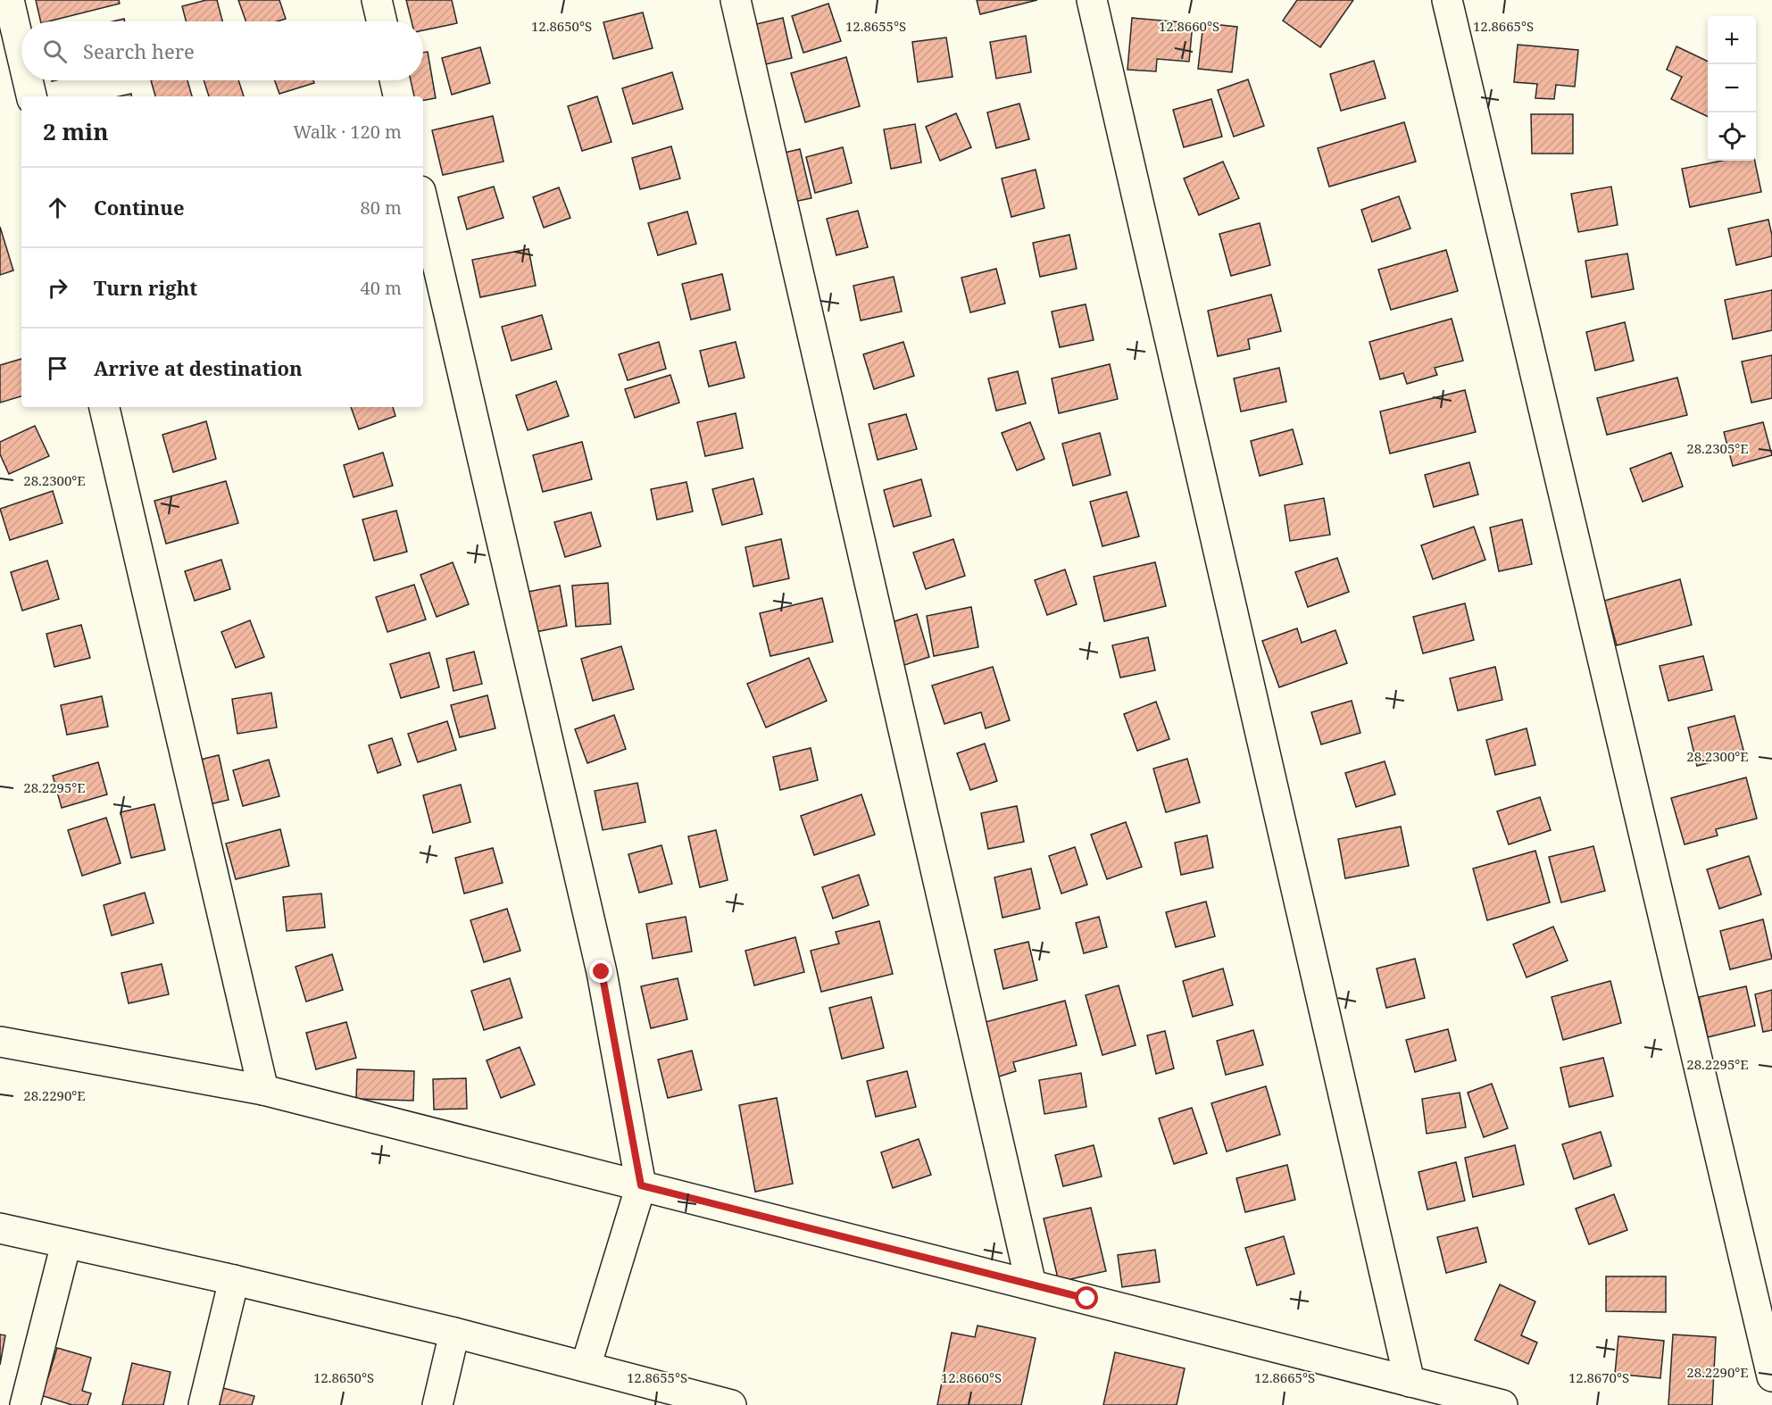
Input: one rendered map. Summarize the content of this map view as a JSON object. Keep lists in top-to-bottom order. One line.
{"page":{"map_buttons":["+","−"],"search":"Search here","heading":["2 min","Walk · 120 m"],"list":[["Continue","80 m"],["Turn right","40 m"],"Arrive at destination"]},"coordinates":["12.8650°S","12.8655°S","12.8660°S","12.8665°S","28.2305°E","28.2300°E","28.2295°E","28.2290°E","12.8670°S"]}
